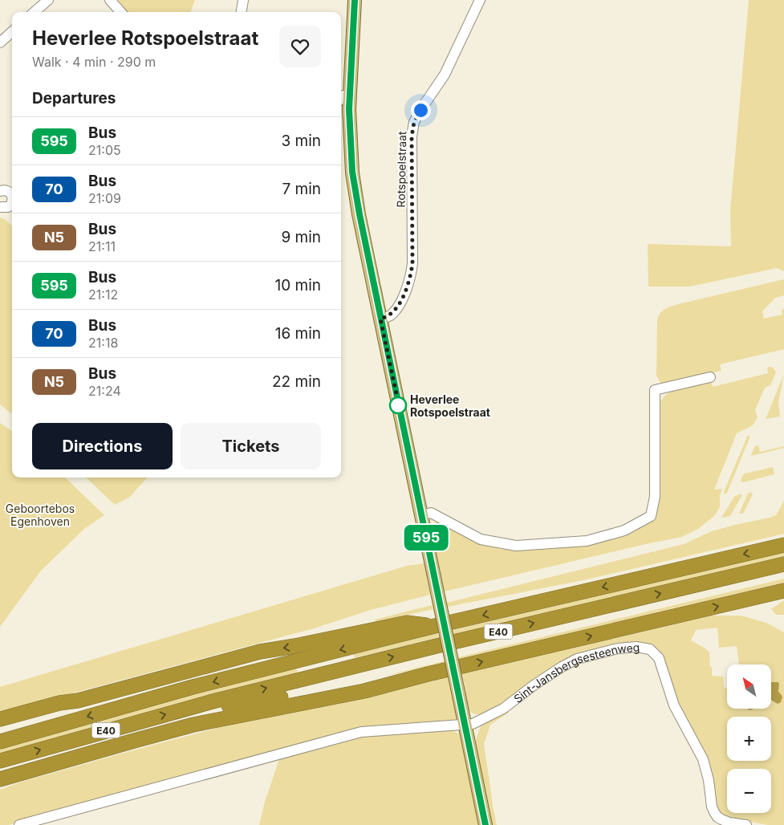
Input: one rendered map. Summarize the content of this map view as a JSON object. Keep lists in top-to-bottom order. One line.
{"streets":{"highway":["E40"],"street":["Rotspoelstraat","Sint-Jansbergsesteenweg"]},"parks":["Geboortebos Egenhoven"],"places":["Heverlee Rotspoelstraat"],"lines":["bus line 595"],"north":"top left","page":{"on_map":"595","heading":[["Heverlee Rotspoelstraat","Walk · 4 min · 290 m"],"Departures"],"list":[{"mark":"595","name":"Bus","note":"21:05","value":"3 min"},{"mark":"70","name":"Bus","note":"21:09","value":"7 min"},{"mark":"N5","name":"Bus","note":"21:11","value":"9 min"},{"mark":"595","name":"Bus","note":"21:12","value":"10 min"},{"mark":"70","name":"Bus","note":"21:18","value":"16 min"},{"mark":"N5","name":"Bus","note":"21:24","value":"22 min"}],"buttons":["Directions","Tickets"],"map_buttons":["+","−"]}}
